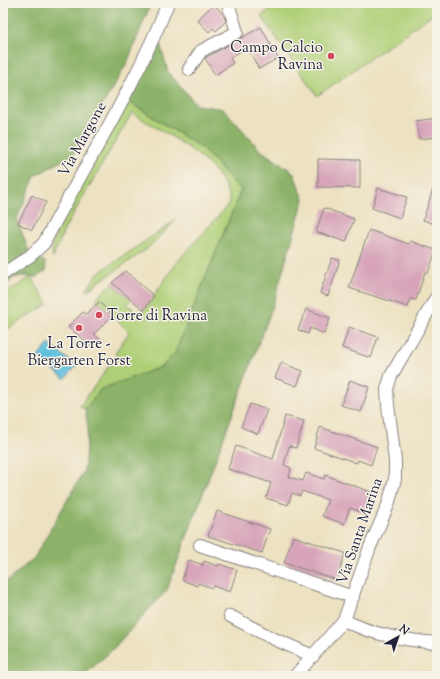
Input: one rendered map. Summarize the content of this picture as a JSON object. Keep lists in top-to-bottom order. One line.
{"streets":{"street":["Via Margone","Via Santa Marina"]},"places":["Campo Calcio Ravina","Torre di Ravina","La Torre - Biergarten Forst"],"north":"top right"}
